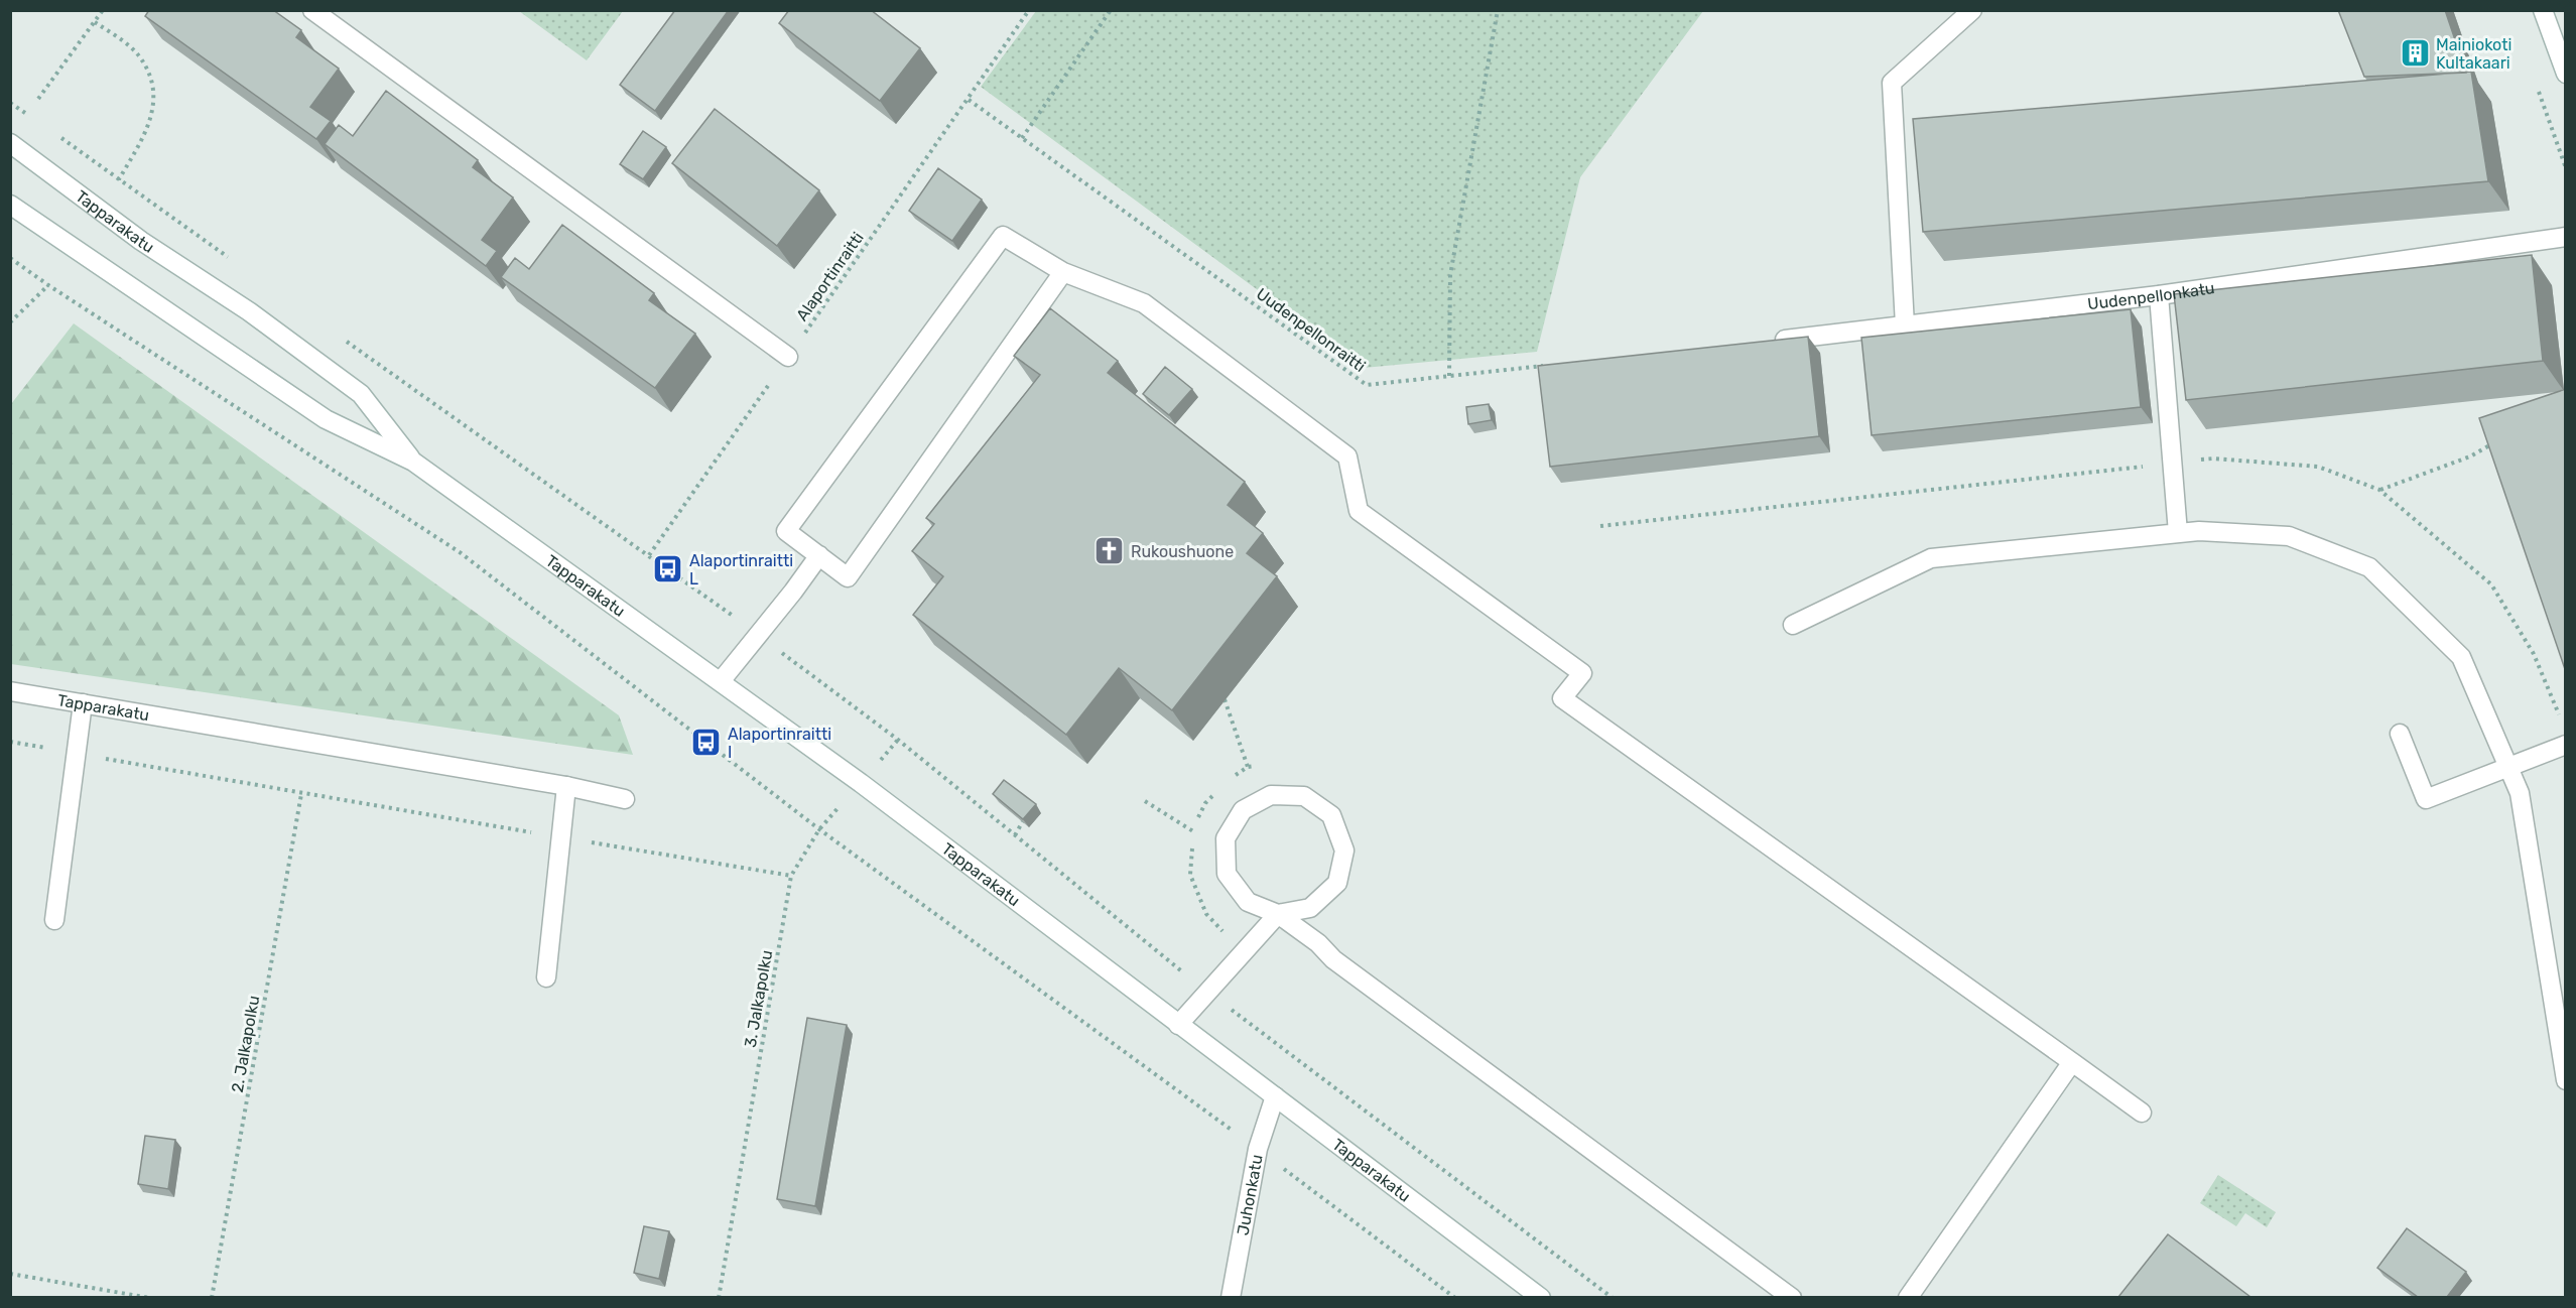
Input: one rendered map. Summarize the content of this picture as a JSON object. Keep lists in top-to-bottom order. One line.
{"streets":{"main road":["Tapparakatu","Uudenpellonkatu","Juhonkatu"],"path":["Alaportinraitti","Uudenpellonraitti","3. Jalkapolku","2. Jalkapolku"]},"crossings":[["Tapparakatu","3. Jalkapolku"],["Tapparakatu","Juhonkatu"],["Alaportinraitti","Uudenpellonraitti"]],"places":{"building":["Mainiokoti Kultakaari"],"church":["Rukoushuone"],"bus stop":["Alaportinraitti L","Alaportinraitti I"]}}
